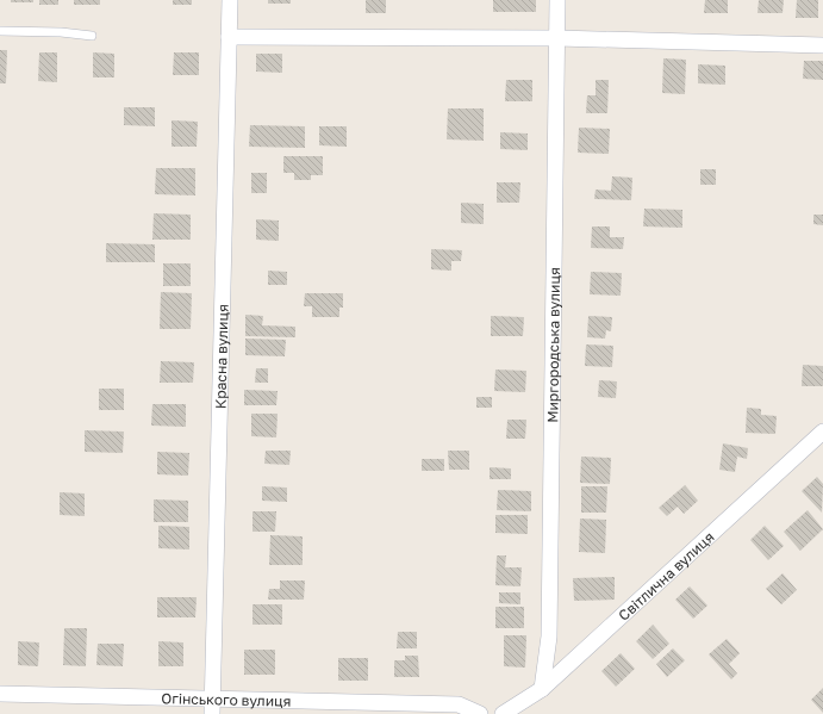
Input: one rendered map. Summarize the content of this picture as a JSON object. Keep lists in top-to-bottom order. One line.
{"streets":{"street":["Миргородська вулиця","Красна вулиця","Світлична вулиця","Огінського вулиця"]},"crossings":[["Миргородська вулиця","Світлична вулиця"],["Красна вулиця","Огінського вулиця"]]}
